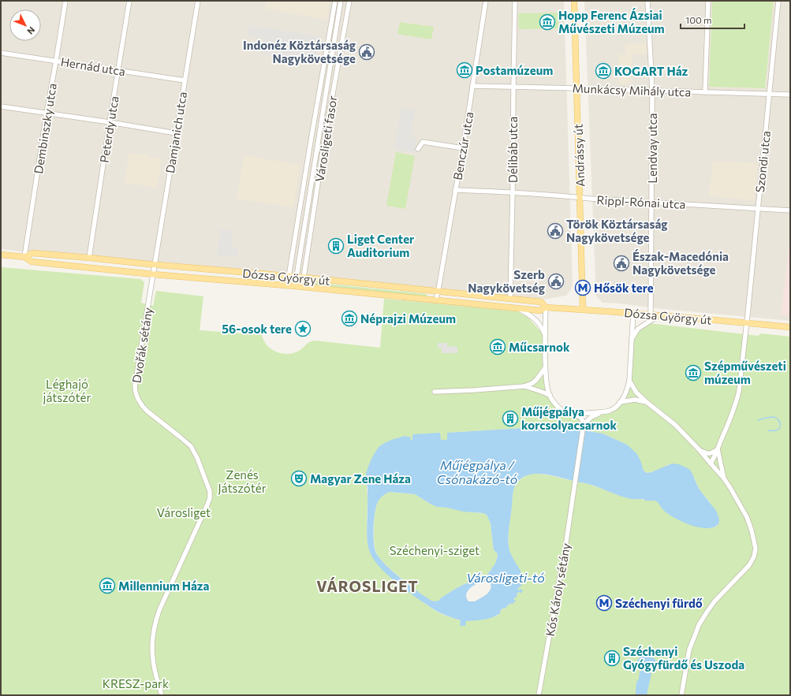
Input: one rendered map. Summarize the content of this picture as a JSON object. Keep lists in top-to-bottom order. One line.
{"streets":{"main road":["Andrássy út","Dózsa György út"],"street":["Hernád utca","Munkácsy Mihály utca","Dembinszky utca","Peterdy utca","Damjanich utca","Városligeti fasor","Benczúr utca","Lendvay utca","Délibáb utca","Szondi utca","Rippl-Rónai utca","Dvořák sétány","Kós Károly sétány"]},"crossings":[["Hernád utca","Dembinszky utca"],["Hernád utca","Peterdy utca"],["Hernád utca","Damjanich utca"],["Munkácsy Mihály utca","Benczúr utca"],["Munkácsy Mihály utca","Lendvay utca"],["Munkácsy Mihály utca","Délibáb utca"],["Munkácsy Mihály utca","Andrássy út"],["Munkácsy Mihály utca","Szondi utca"],["Dembinszky utca","Dózsa György út"],["Peterdy utca","Dózsa György út"],["Damjanich utca","Dózsa György út"],["Damjanich utca","Dvořák sétány"],["Városligeti fasor","Dózsa György út"],["Benczúr utca","Rippl-Rónai utca"],["Benczúr utca","Dózsa György út"],["Lendvay utca","Rippl-Rónai utca"],["Lendvay utca","Dózsa György út"],["Délibáb utca","Rippl-Rónai utca"],["Délibáb utca","Dózsa György út"],["Andrássy út","Rippl-Rónai utca"],["Andrássy út","Dózsa György út"],["Szondi utca","Rippl-Rónai utca"],["Szondi utca","Dózsa György út"],["Dózsa György út","Dvořák sétány"]],"districts":["VÁROSLIGET"],"water":["Műjégpálya / Csónakázó-tó","Városligeti-tó"],"parks":["Léghajó játszótér","Zenés Játszótér","Városliget","Széchenyi-sziget","KRESZ-park"],"places":{"museum":["Hopp Ferenc Ázsiai Művészeti Múzeum","Postamúzeum","KOGART Ház","Néprajzi Múzeum","Műcsarnok","Szépművészeti múzeum","Millennium Háza"],"public building":["Indonéz Köztársaság Nagykövetsége","Török Köztársaság Nagykövetsége","Észak-Macedónia Nagykövetsége","Szerb Nagykövetség"],"building":["Liget Center Auditorium","Műjégpálya korcsolyacsarnok","Széchenyi Gyógyfürdő és Uszoda"],"metro station":["Hősök tere","Széchenyi fürdő"],"place":["56-osok tere"],"theatre":["Magyar Zene Háza"]},"scale_bar":"100 m","north":"bottom right"}
